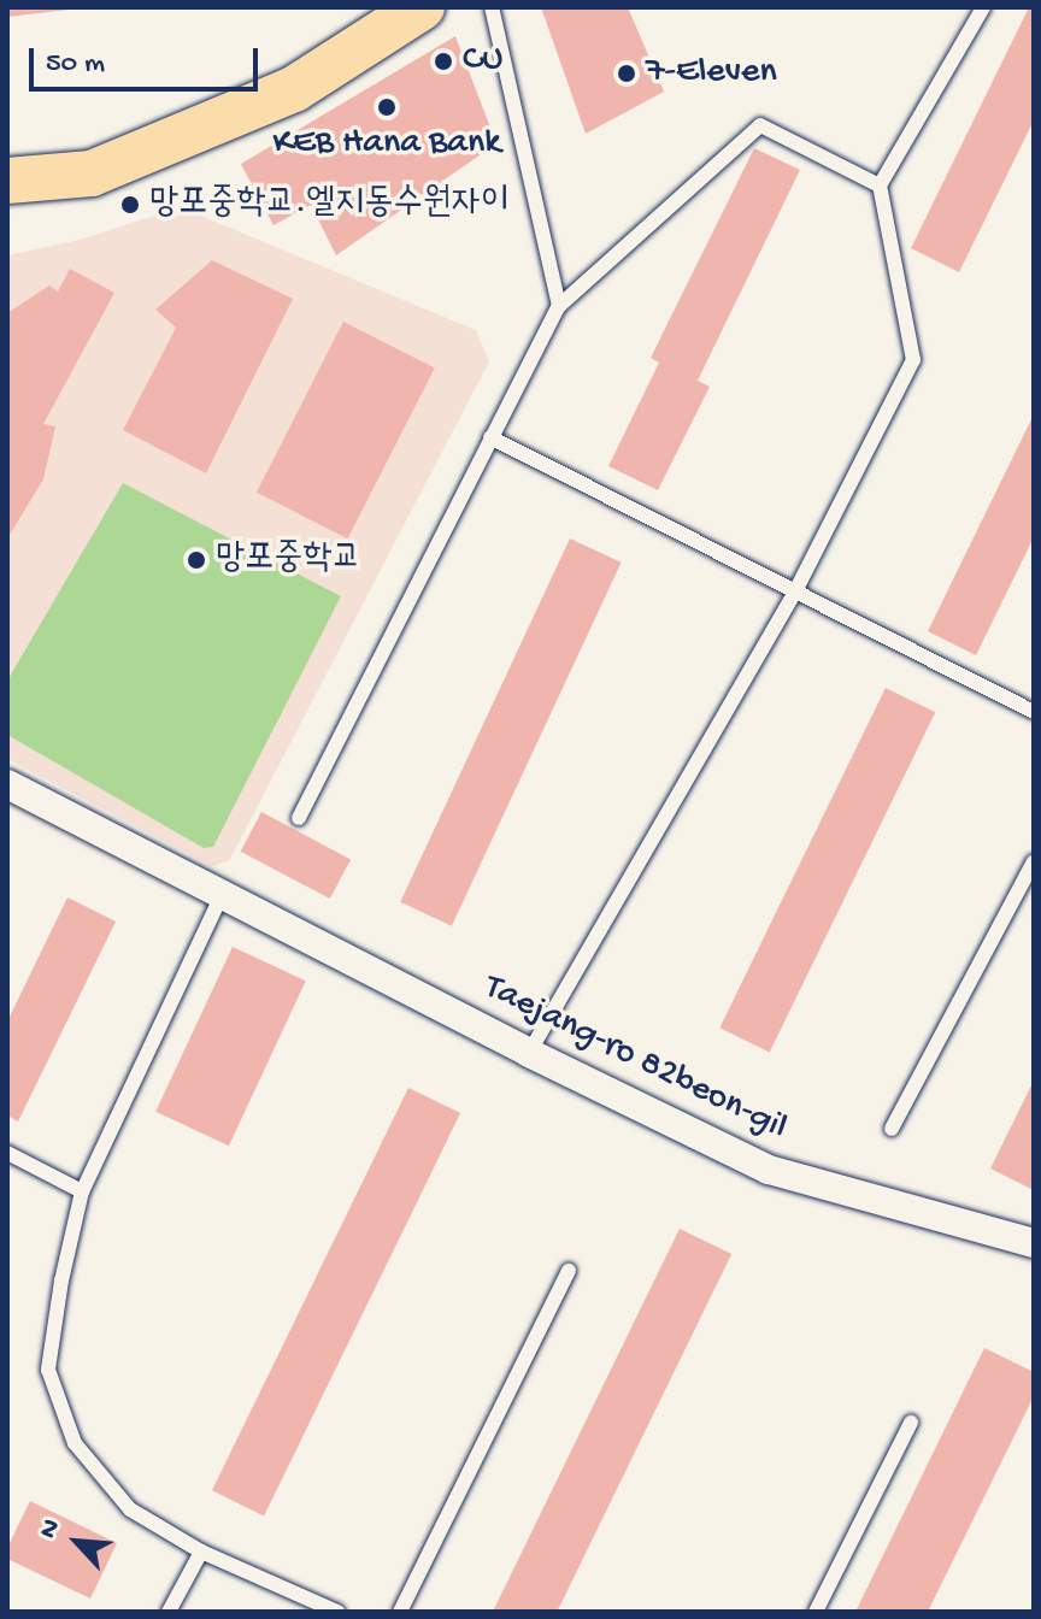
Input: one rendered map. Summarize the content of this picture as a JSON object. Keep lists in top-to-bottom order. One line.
{"streets":{"street":["Taejang-ro 82beon-gil"]},"places":["CU","7-Eleven","KEB Hana Bank","망포중학교.엘지동수원자이","망포중학교"],"scale_bar":"50 m","north":"top left"}
